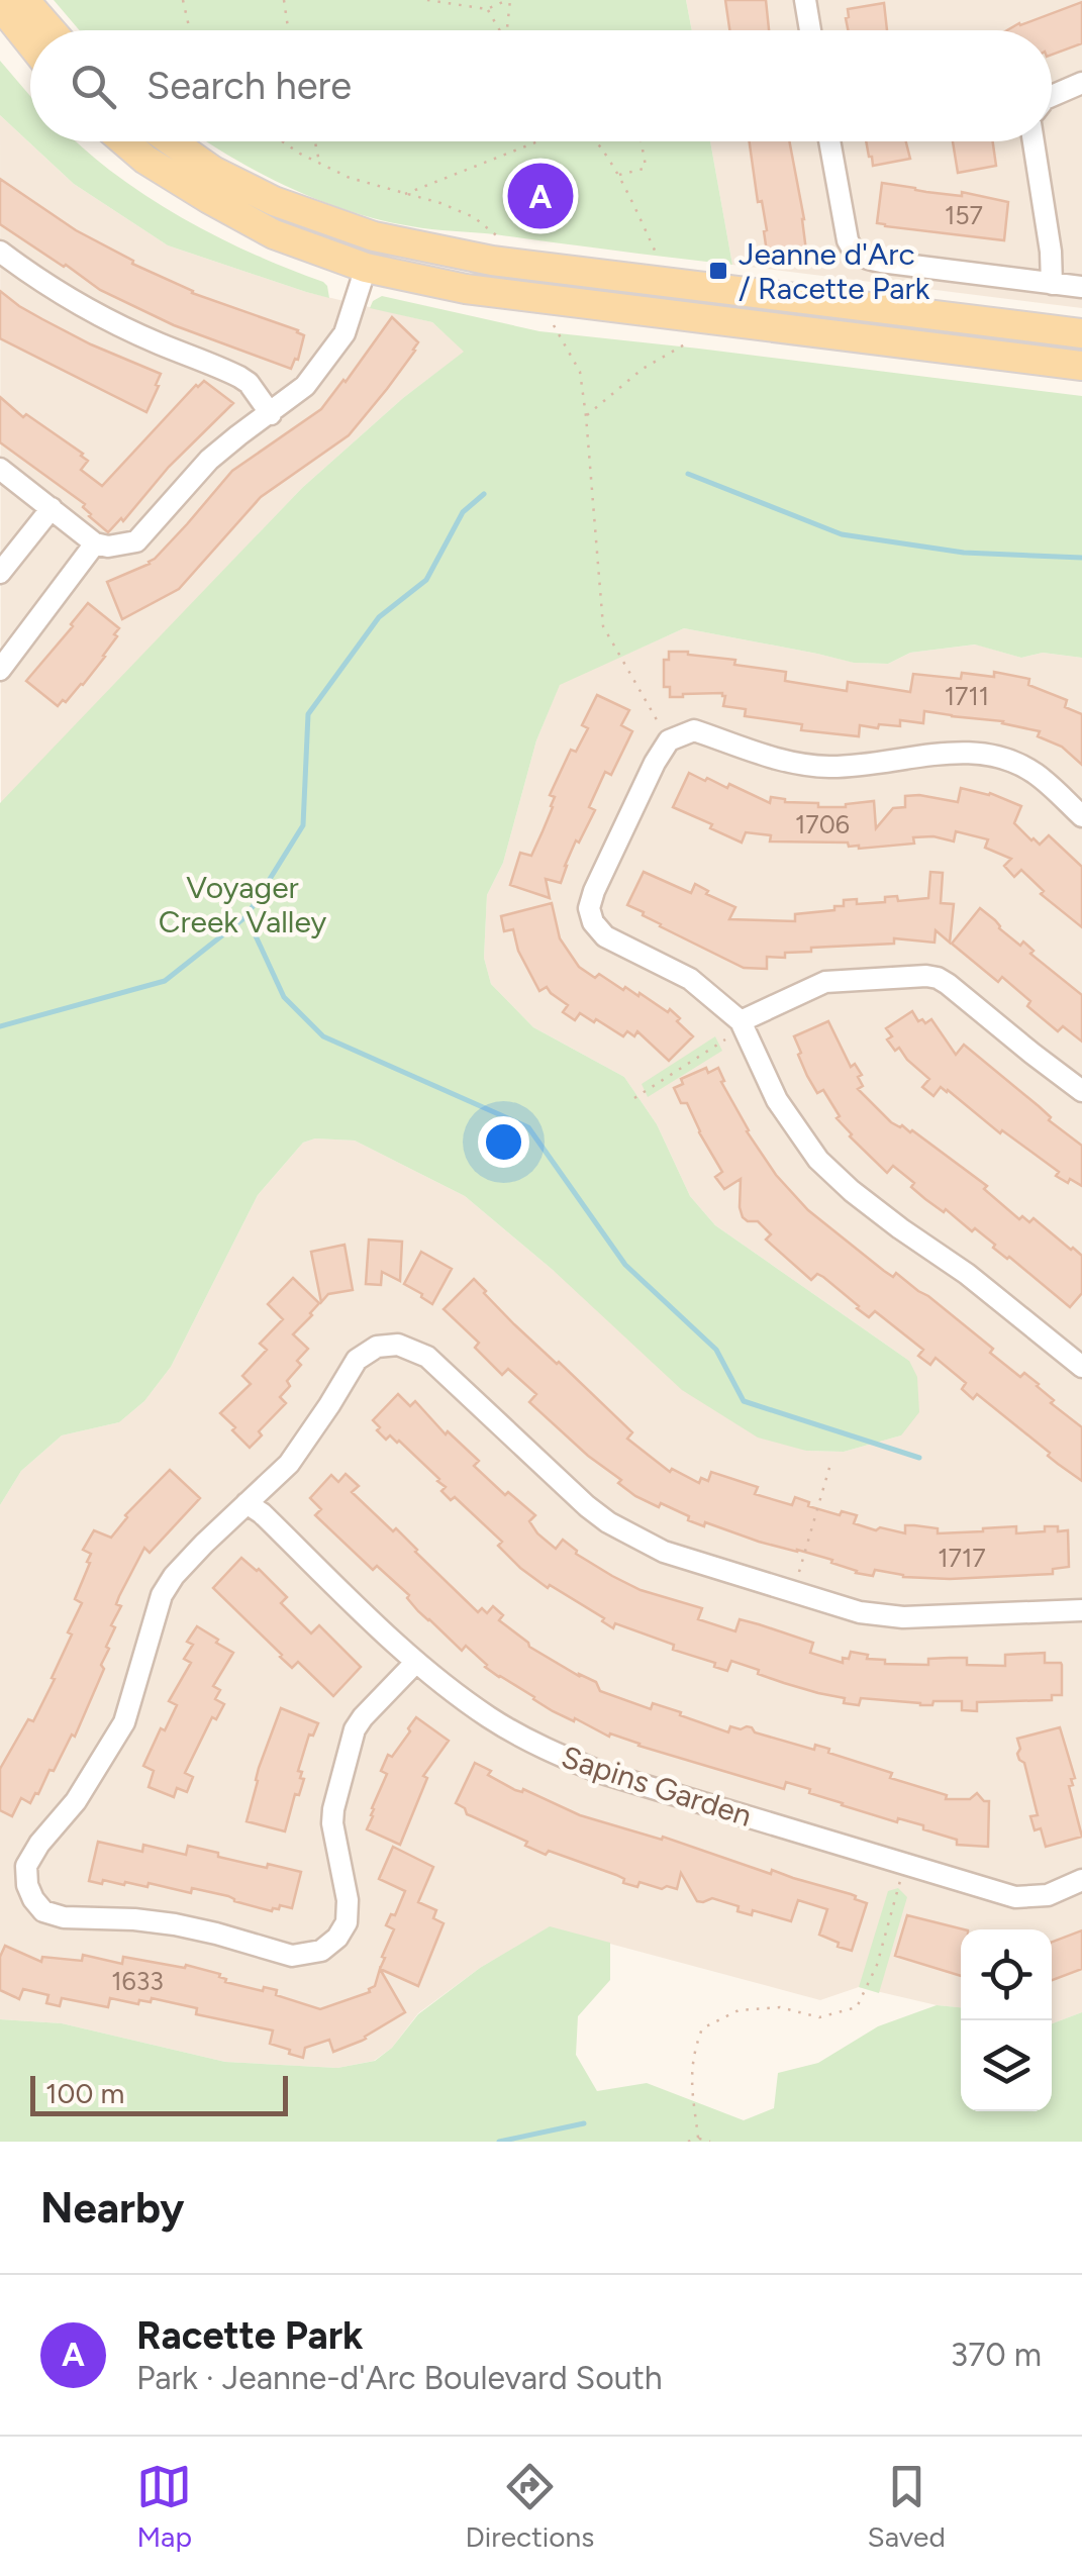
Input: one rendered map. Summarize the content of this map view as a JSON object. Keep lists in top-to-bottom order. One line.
{"streets":{"street":["Sapins Garden"]},"parks":["Voyager Creek Valley"],"places":{"transit":["Jeanne d'Arc / Racette Park"]},"house_numbers":["157","1711","1706","1717","1633"],"scale_bar":"100 m","page":{"search":"Search here","pins":"A","scale":"100 m","heading":"Nearby","list":[{"mark":"A","name":"Racette Park","note":"Park · Jeanne-d'Arc Boulevard South","value":"370 m"}],"nav":["Map","Directions","Saved"]}}
